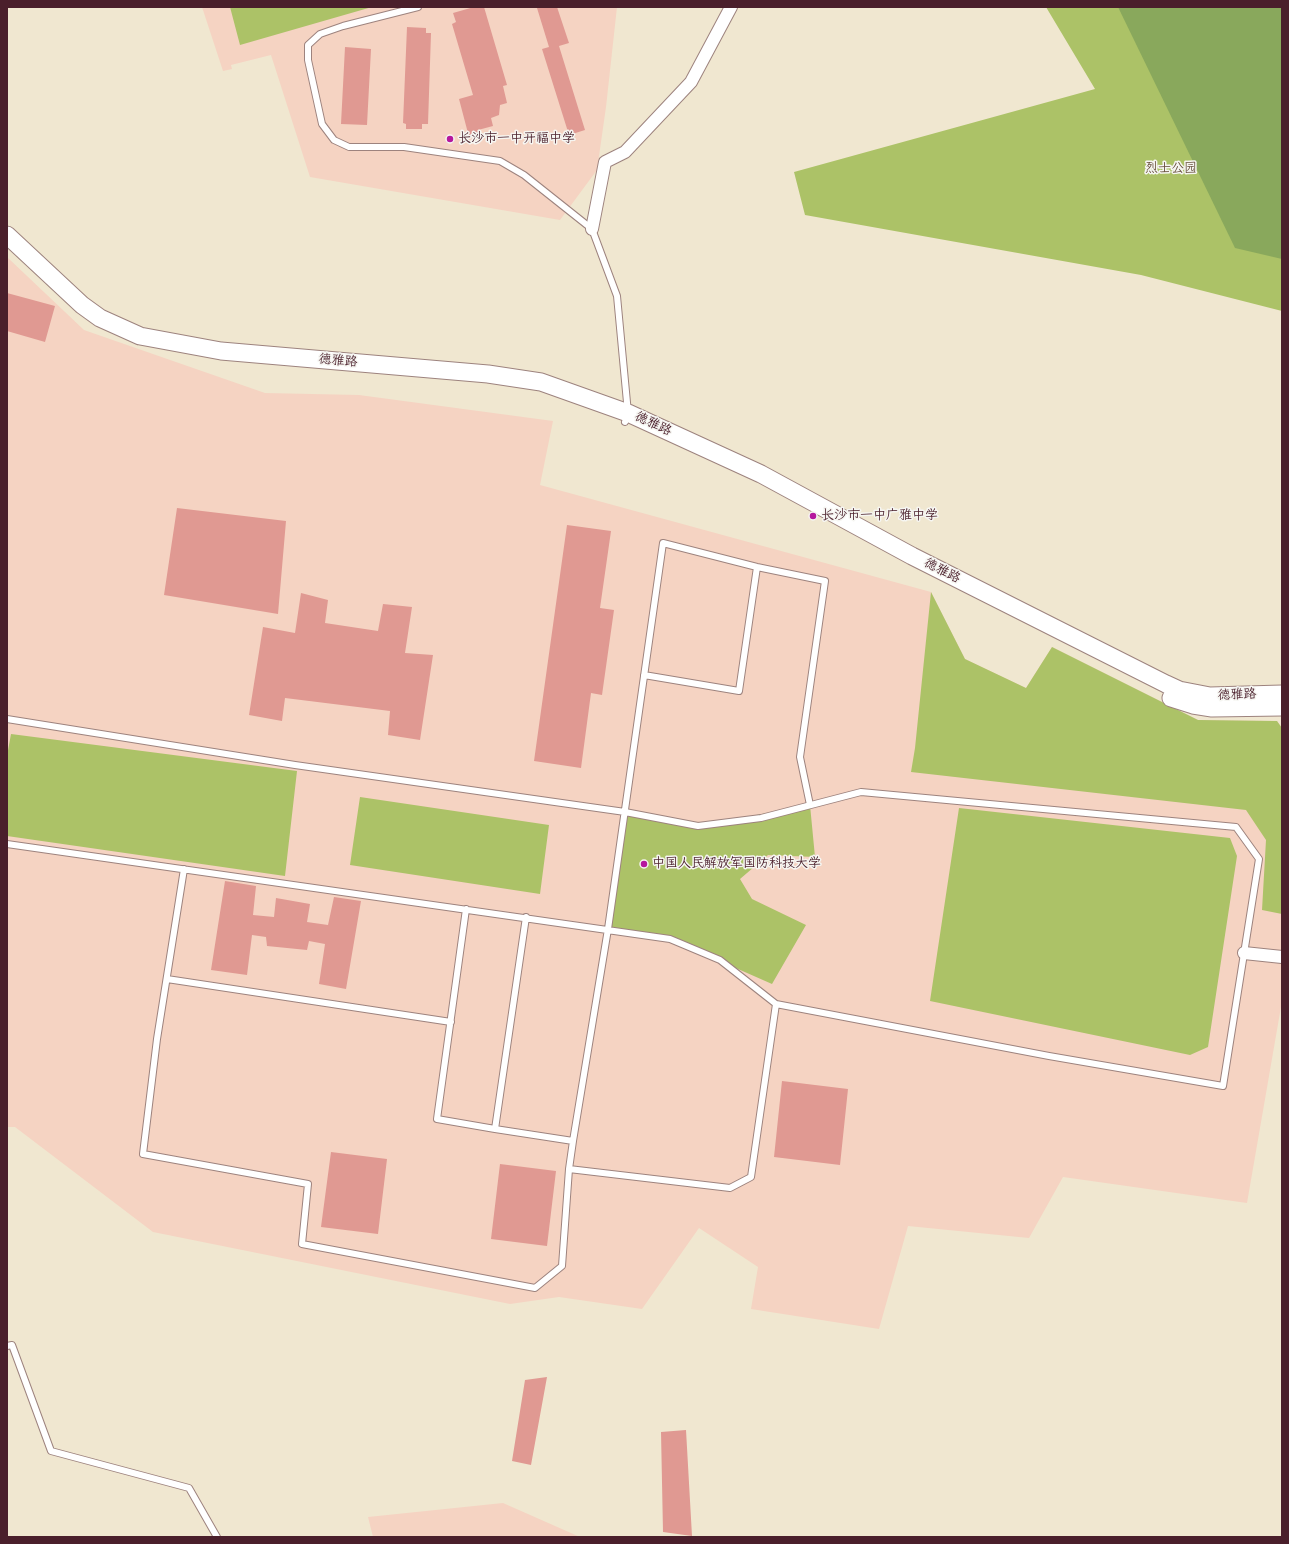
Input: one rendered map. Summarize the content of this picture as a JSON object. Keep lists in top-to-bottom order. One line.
{"streets":{"street":["德雅路"]},"parks":["烈士公园"],"places":["长沙市一中开福中学","长沙市一中广雅中学","中国人民解放军国防科技大学"]}
